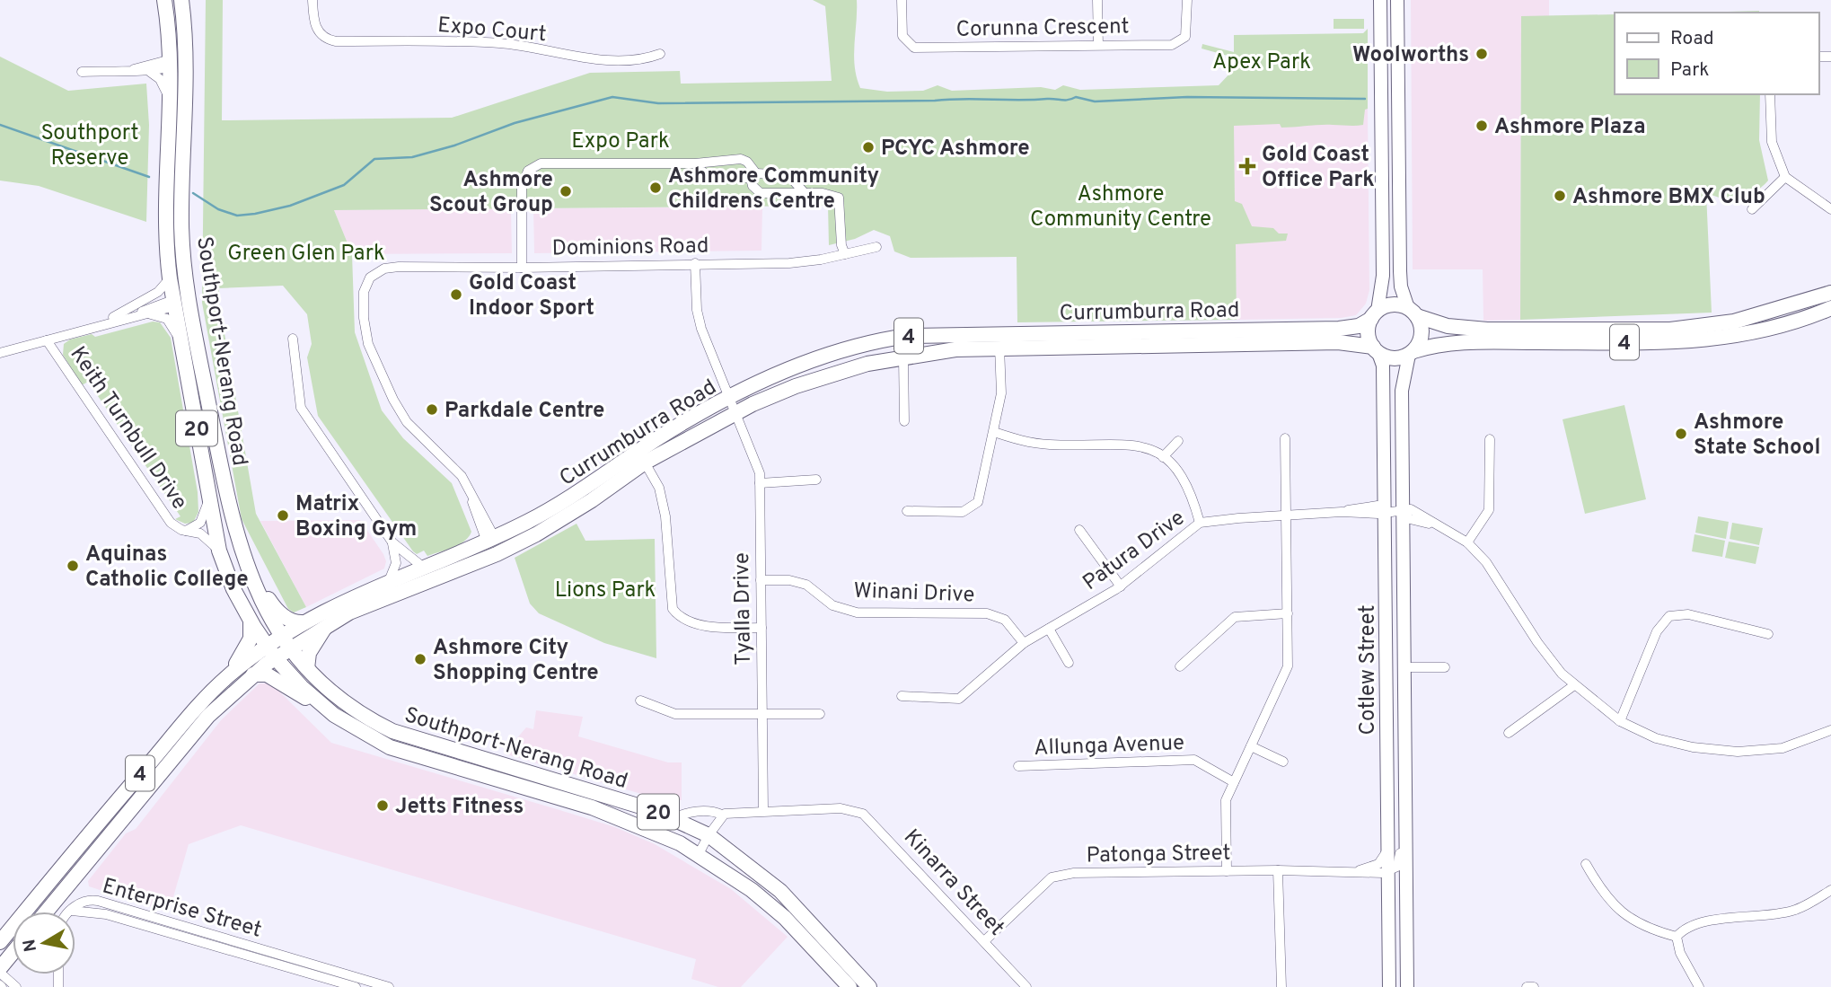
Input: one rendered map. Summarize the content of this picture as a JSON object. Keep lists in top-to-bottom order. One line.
{"streets":{"main road":["Currumburra Road","4","Southport-Nerang Road","20","Cotlew Street"],"street":["Corunna Crescent","Expo Court","Dominions Road","Keith Turnbull Drive","Patura Drive","Winani Drive","Tyalla Drive","Allunga Avenue","Patonga Street","Kinarra Street","Enterprise Street"]},"crossings":[["Dominions Road","Currumburra Road"],["Dominions Road","Tyalla Drive"],["Currumburra Road","4"],["Currumburra Road","Southport-Nerang Road"],["Currumburra Road","Tyalla Drive"],["Currumburra Road","Cotlew Street"],["4","Southport-Nerang Road"],["4","Cotlew Street"],["Southport-Nerang Road","Keith Turnbull Drive"],["Patura Drive","Winani Drive"],["Patura Drive","Cotlew Street"],["Winani Drive","Tyalla Drive"],["Tyalla Drive","Kinarra Street"],["Cotlew Street","Patonga Street"],["Patonga Street","Kinarra Street"]],"parks":["Apex Park","Southport Reserve","Expo Park","Ashmore Community Centre","Green Glen Park","Lions Park"],"places":{"other":["Woolworths","Ashmore Plaza","PCYC Ashmore","Ashmore Community Childrens Centre","Ashmore Scout Group","Ashmore BMX Club","Gold Coast Indoor Sport","Parkdale Centre","Ashmore State School","Matrix Boxing Gym","Aquinas Catholic College","Ashmore City Shopping Centre","Jetts Fitness"],"health":["Gold Coast Office Park"]},"legend":["Road","Park"],"north":"left"}
